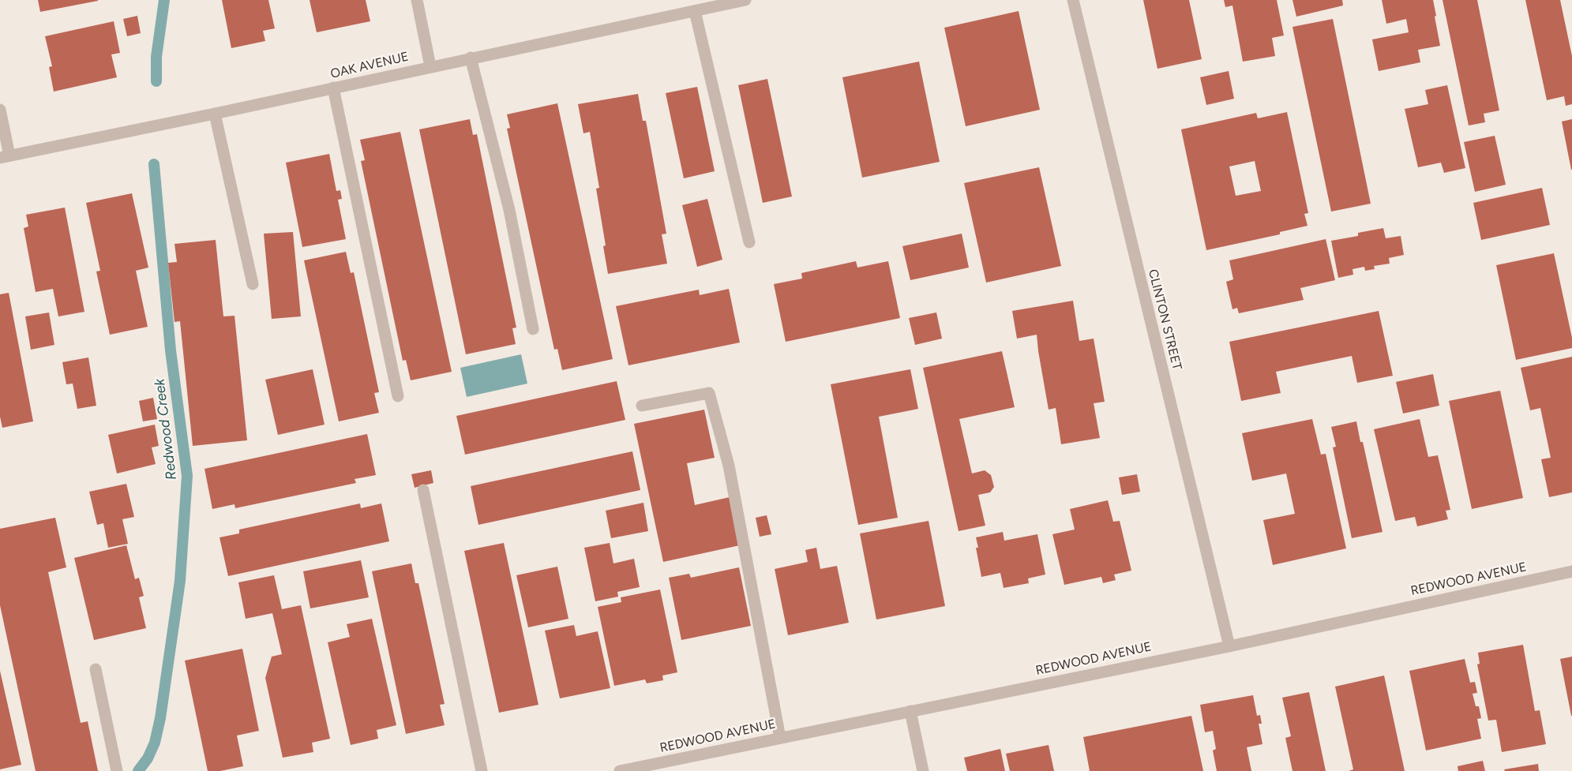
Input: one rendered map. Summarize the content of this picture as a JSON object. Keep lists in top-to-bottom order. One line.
{"streets":{"street":["OAK AVENUE","CLINTON STREET","REDWOOD AVENUE"]},"crossings":[["CLINTON STREET","REDWOOD AVENUE"]],"water":["Redwood Creek"]}
